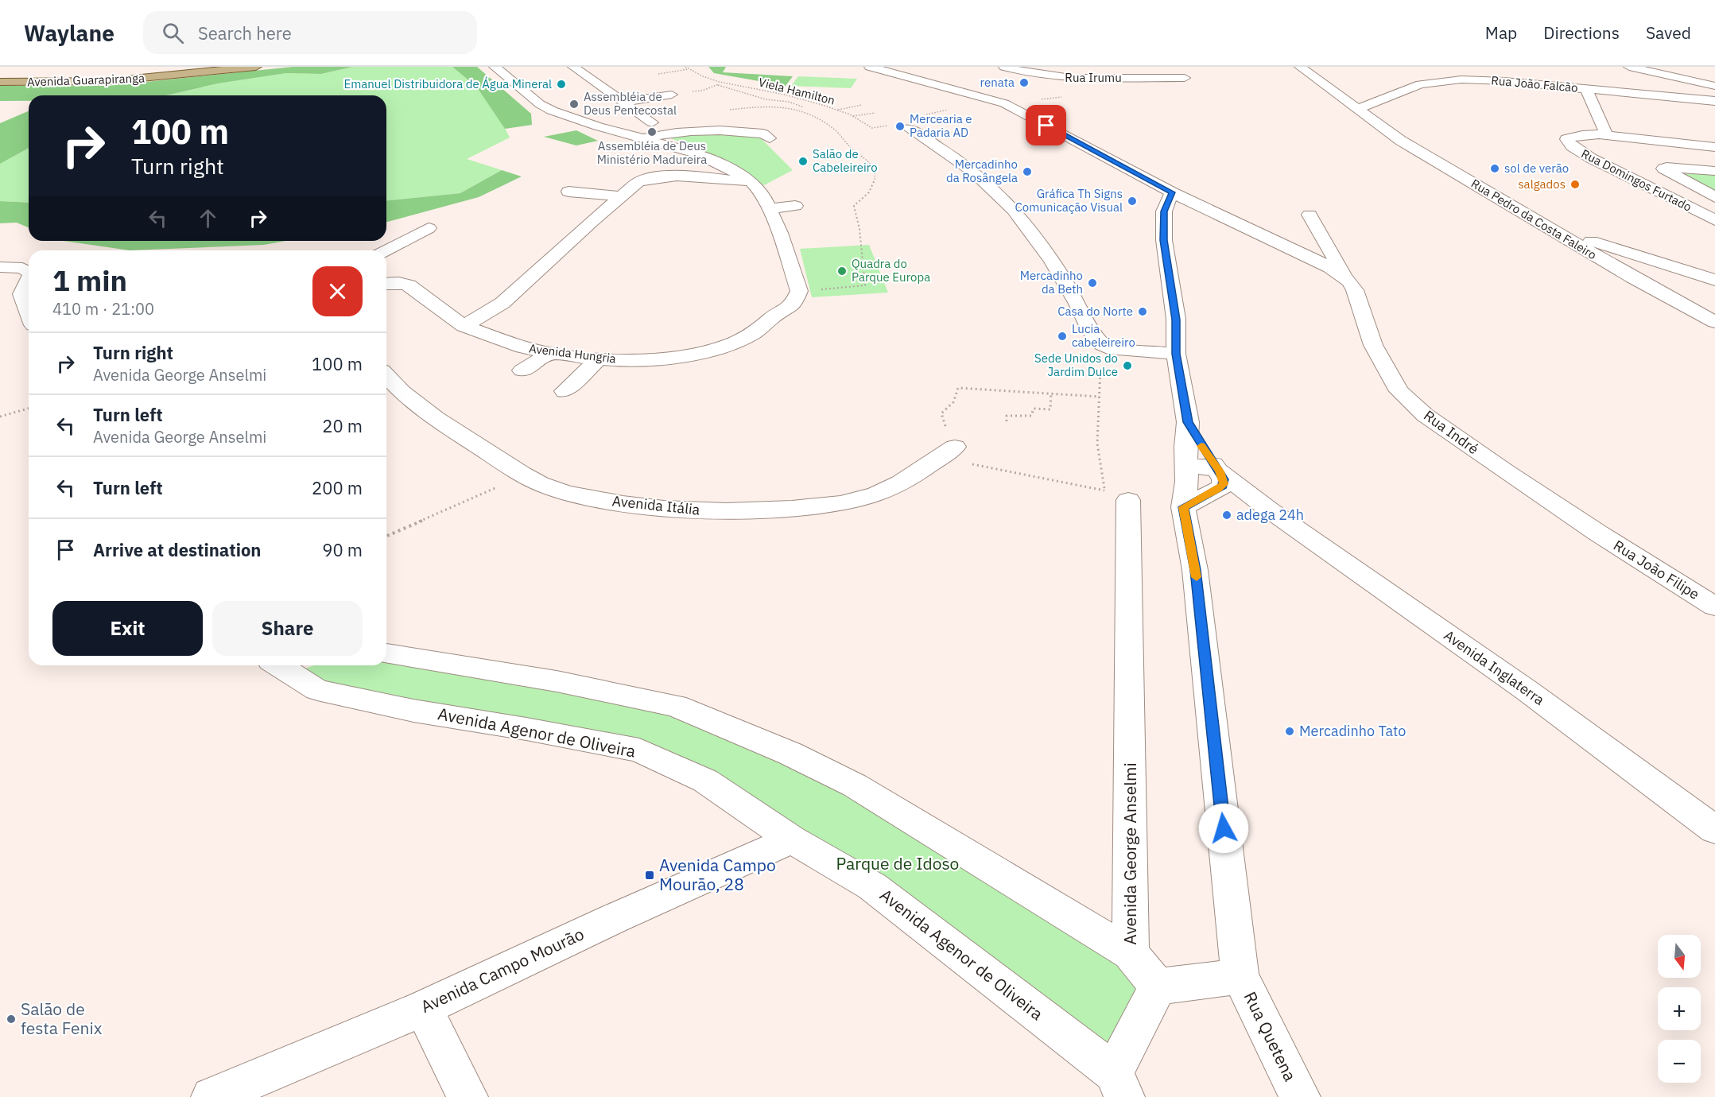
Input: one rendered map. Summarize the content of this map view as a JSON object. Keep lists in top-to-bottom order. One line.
{"streets":{"main road":["Avenida Guarapiranga"],"street":["Rua Irumu","Rua João Falcão","Rua Domingos Furtado","Rua Pedro da Costa Faleiro","Avenida Hungria","Rua Indré","Avenida Itália","Rua João Filipe","Avenida Inglaterra","Avenida Agenor de Oliveira","Avenida George Anselmi","Avenida Campo Mourão","Rua Quetena"],"path":["Viela Hamilton"]},"crossings":[["Rua João Falcão","Rua Pedro da Costa Faleiro"],["Rua Indré","Rua João Filipe"],["Avenida Agenor de Oliveira","Avenida Campo Mourão"]],"parks":["Parque de Idoso"],"places":{"other":["renata","Emanuel Distribuidora de Água Mineral","Assembléia de Deus Pentecostal","Mercearia e Padaria AD","Assembléia de Deus Ministério Madureira","Salão de Cabeleireiro","sol de verão","Mercadinho da Rosângela","salgados","Gráfica Th Signs Comunicação Visual","Quadra do Parque Europa","Mercadinho da Beth","Casa do Norte","Lucia cabeleireiro","Sede Unidos do Jardim Dulce","adega 24h","Mercadinho Tato","Salão de festa Fenix"],"transit":["Avenida Campo Mourão, 28"]},"north":"bottom","page":{"header":"Waylane","search":"Search here","nav":["Map","Directions","Saved"],"turn":["100 m","Turn right"],"heading":["1 min","410 m · 21:00"],"list":[{"name":"Turn right","note":"Avenida George Anselmi","value":"100 m"},{"name":"Turn left","note":"Avenida George Anselmi","value":"20 m"},{"name":"Turn left","value":"200 m"},{"name":"Arrive at destination","value":"90 m"}],"buttons":["Exit","Share"],"map_buttons":["+","−"]}}
